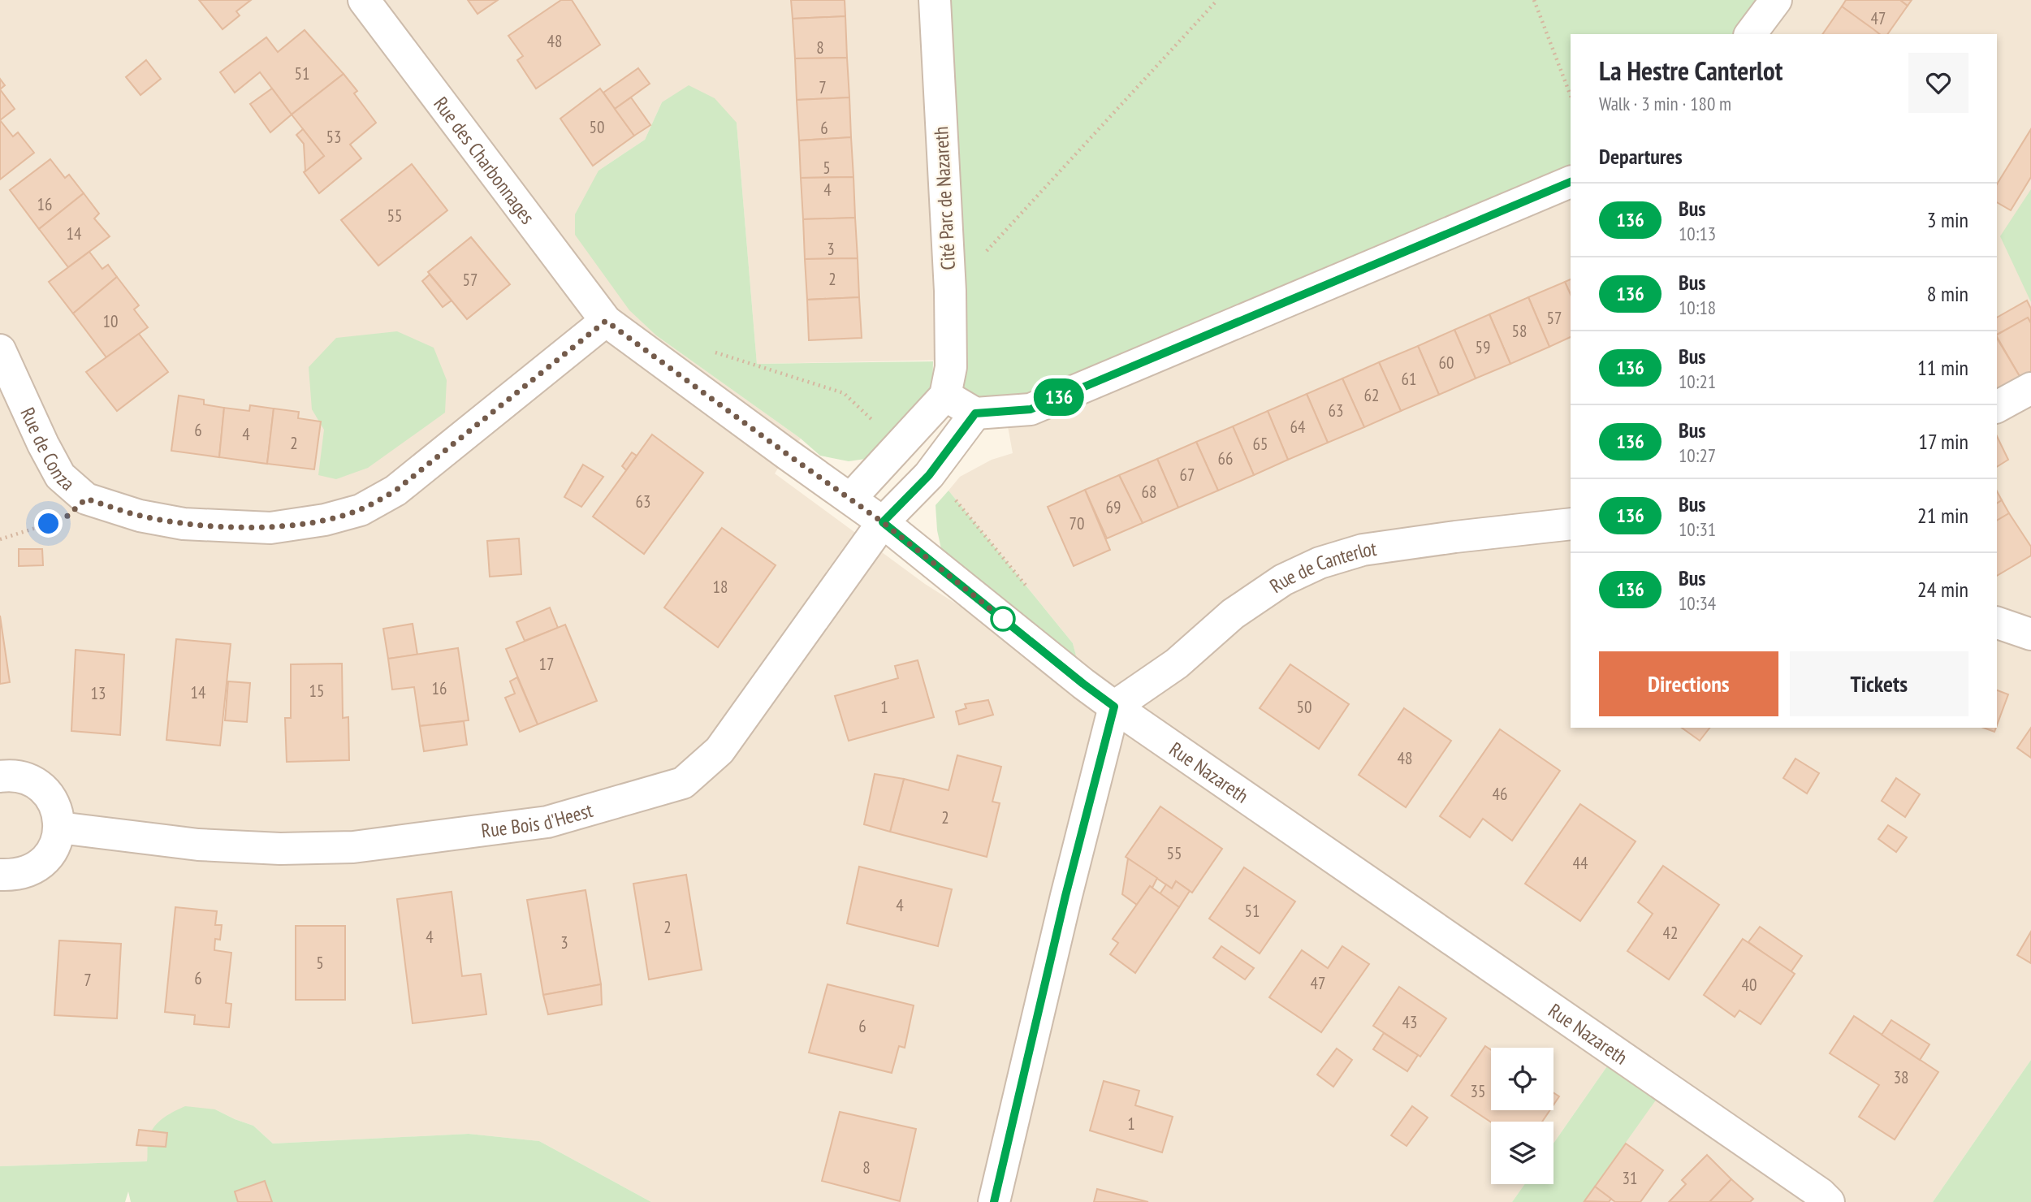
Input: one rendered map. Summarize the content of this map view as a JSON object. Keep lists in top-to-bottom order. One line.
{"streets":{"street":["Rue des Charbonnages","Cité Parc de Nazareth","Rue de Conza","Rue de Canterlot","Rue Nazareth","Rue Bois d'Heest"]},"crossings":[["Rue des Charbonnages","Rue de Conza"],["Rue des Charbonnages","Rue Nazareth"],["Rue de Conza","Rue Nazareth"],["Rue de Canterlot","Rue Nazareth"],["Rue Nazareth","Rue Bois d'Heest"]],"lines":["bus line 136"],"house_numbers":["47","48","8","51","7","50","6","53","5","4","16","55","14","3","2","57","57","10","58","59","60","61","62","63","64","6","4","2","65","66","67","68","63","69","70","18","17","16","15","14","13","1","50","48","46","2","55","44","4","51","2","42","4","3","5","6","7","47","40","43","6","38","35","1","8","31"],"page":{"on_map":"136","heading":[["La Hestre Canterlot","Walk · 3 min · 180 m"],"Departures"],"list":[{"mark":"136","name":"Bus","note":"10:13","value":"3 min"},{"mark":"136","name":"Bus","note":"10:18","value":"8 min"},{"mark":"136","name":"Bus","note":"10:21","value":"11 min"},{"mark":"136","name":"Bus","note":"10:27","value":"17 min"},{"mark":"136","name":"Bus","note":"10:31","value":"21 min"},{"mark":"136","name":"Bus","note":"10:34","value":"24 min"}],"buttons":["Directions","Tickets"]}}
